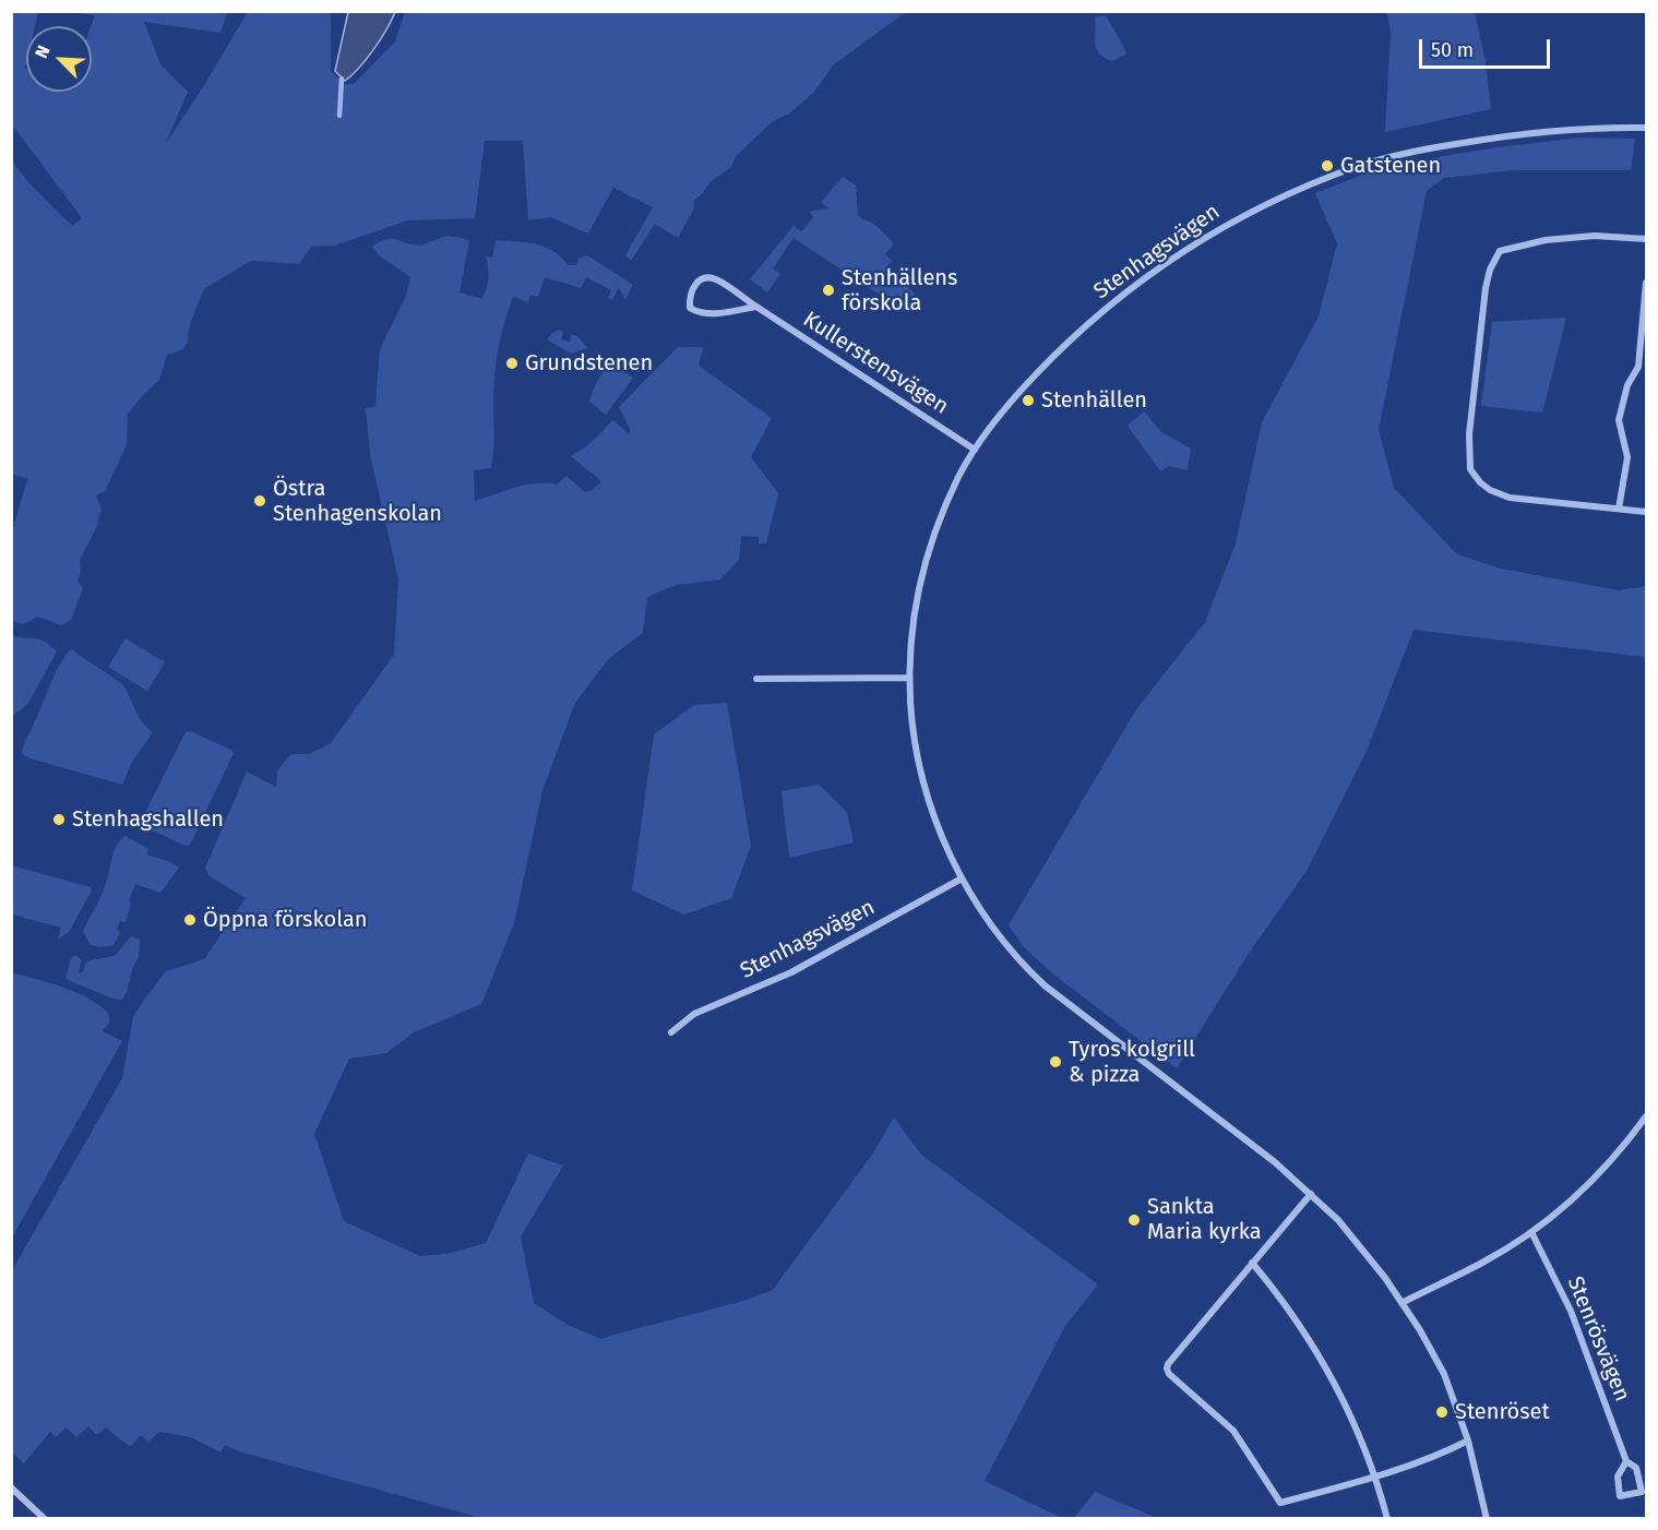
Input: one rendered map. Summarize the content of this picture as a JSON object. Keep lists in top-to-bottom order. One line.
{"streets":{"street":["Stenhagsvägen","Kullerstensvägen","Stenrösvägen"]},"crossings":[["Stenhagsvägen","Kullerstensvägen"]],"places":["Gatstenen","Stenhällens förskola","Grundstenen","Stenhällen","Östra Stenhagenskolan","Stenhagshallen","Öppna förskolan","Tyros kolgrill & pizza","Sankta Maria kyrka","Stenröset"],"scale_bar":"50 m","north":"top left"}
